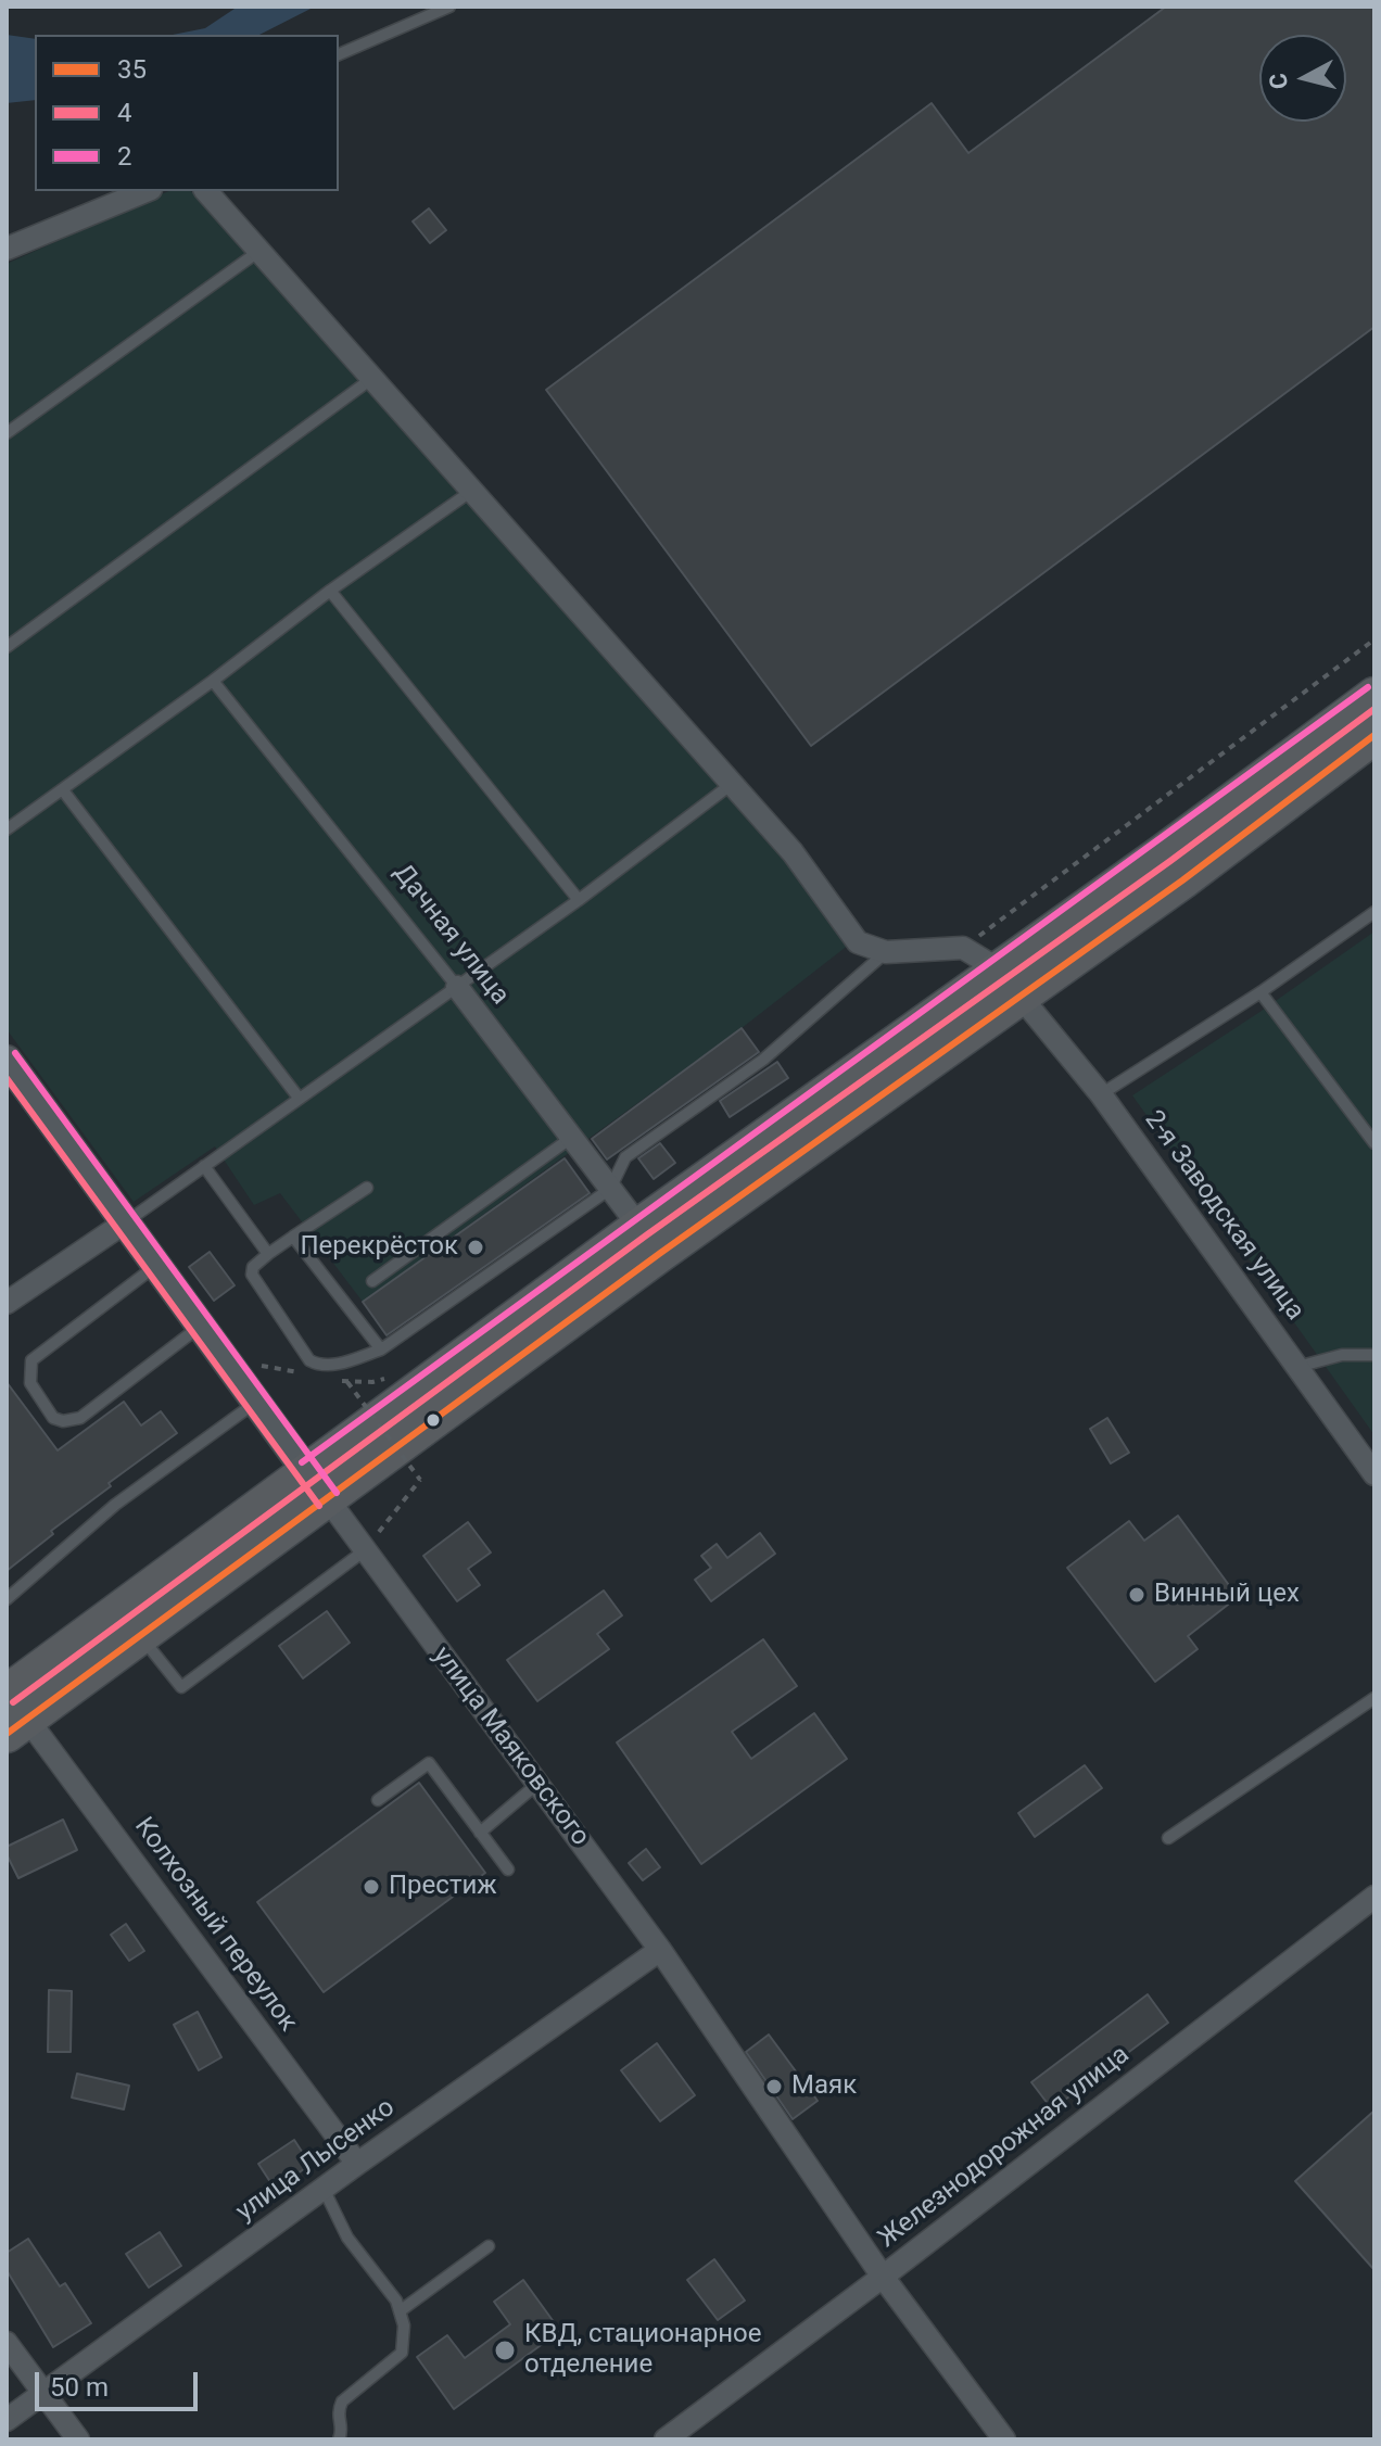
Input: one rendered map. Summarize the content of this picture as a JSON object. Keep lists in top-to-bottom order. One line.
{"streets":{"street":["Дачная улица","2-я Заводская улица","улица Маяковского","Колхозный переулок","Железнодорожная улица","улица Лысенко"]},"crossings":[["улица Маяковского","Железнодорожная улица"],["улица Маяковского","улица Лысенко"],["Колхозный переулок","улица Лысенко"]],"places":["Перекрёсток","Винный цех","Престиж","Маяк","КВД, стационарное отделение"],"lines":["transit line 2","transit line 4","transit line 35"],"legend":["35","4","2"],"scale_bar":"50 m","north":"left"}
